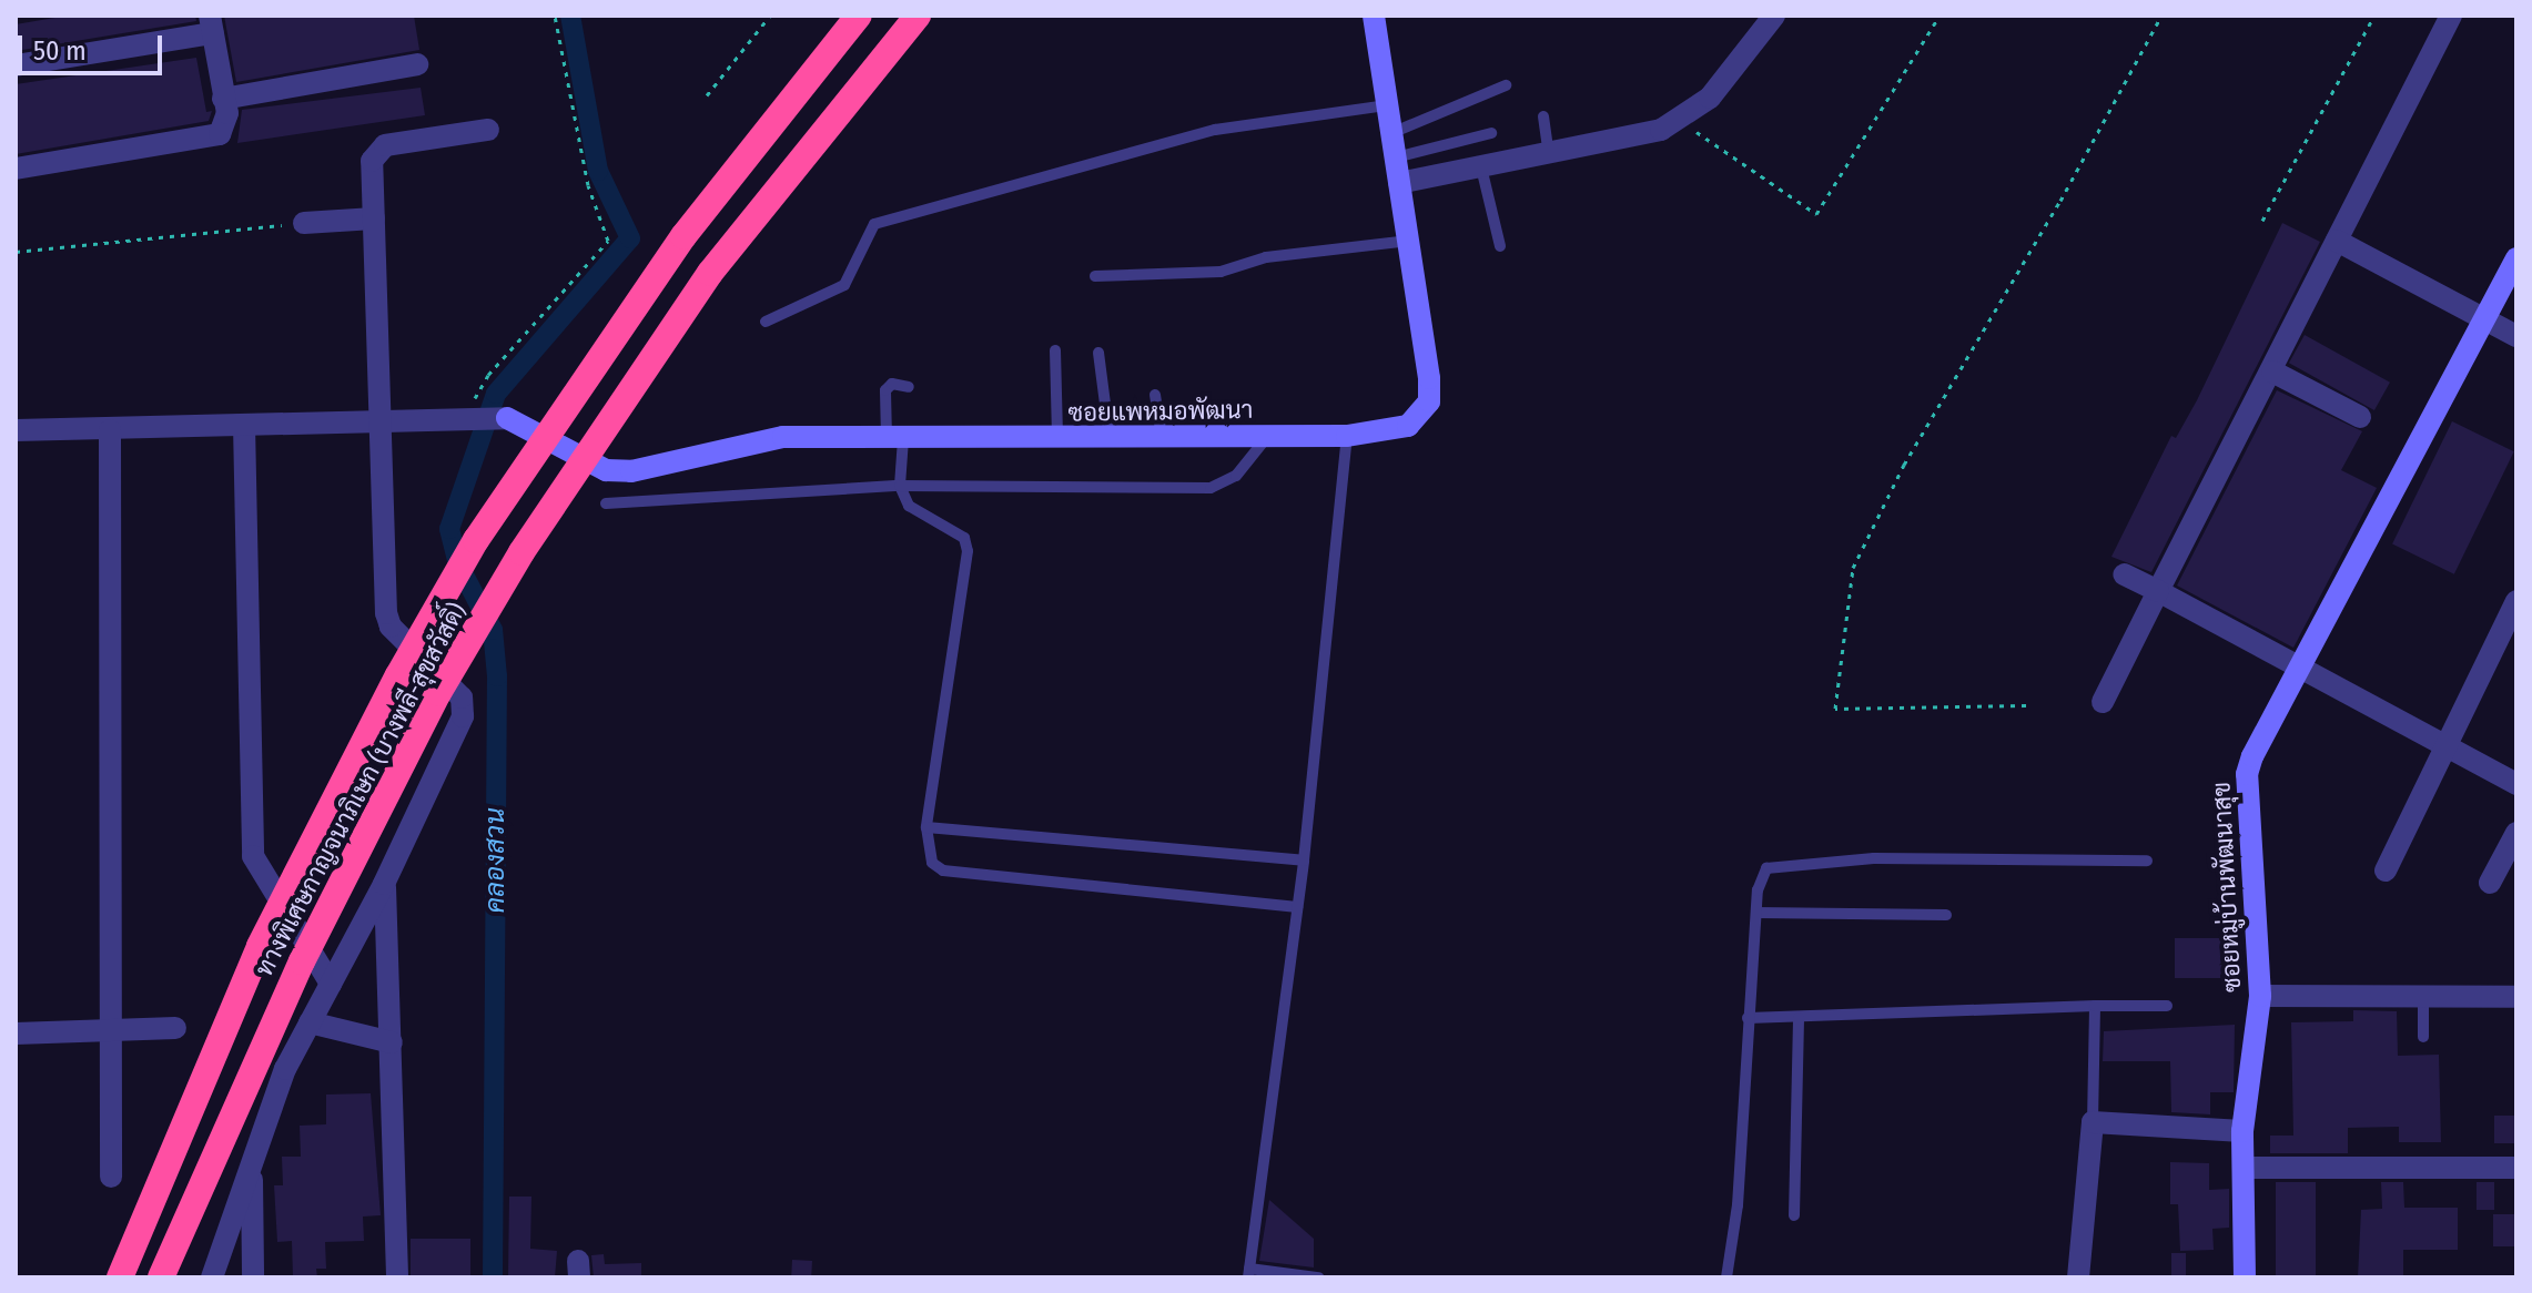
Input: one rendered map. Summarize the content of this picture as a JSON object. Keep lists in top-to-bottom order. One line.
{"streets":{"highway":["ทางพิเศษกาญจนาภิเษก (บางพลี-สุขสวัสดิ์)"],"street":["ซอยแพหมอพัฒนา","ซอยหมู่บ้านพัฒนาสุข"]},"water":["คลองสวน"],"scale_bar":"50 m"}
